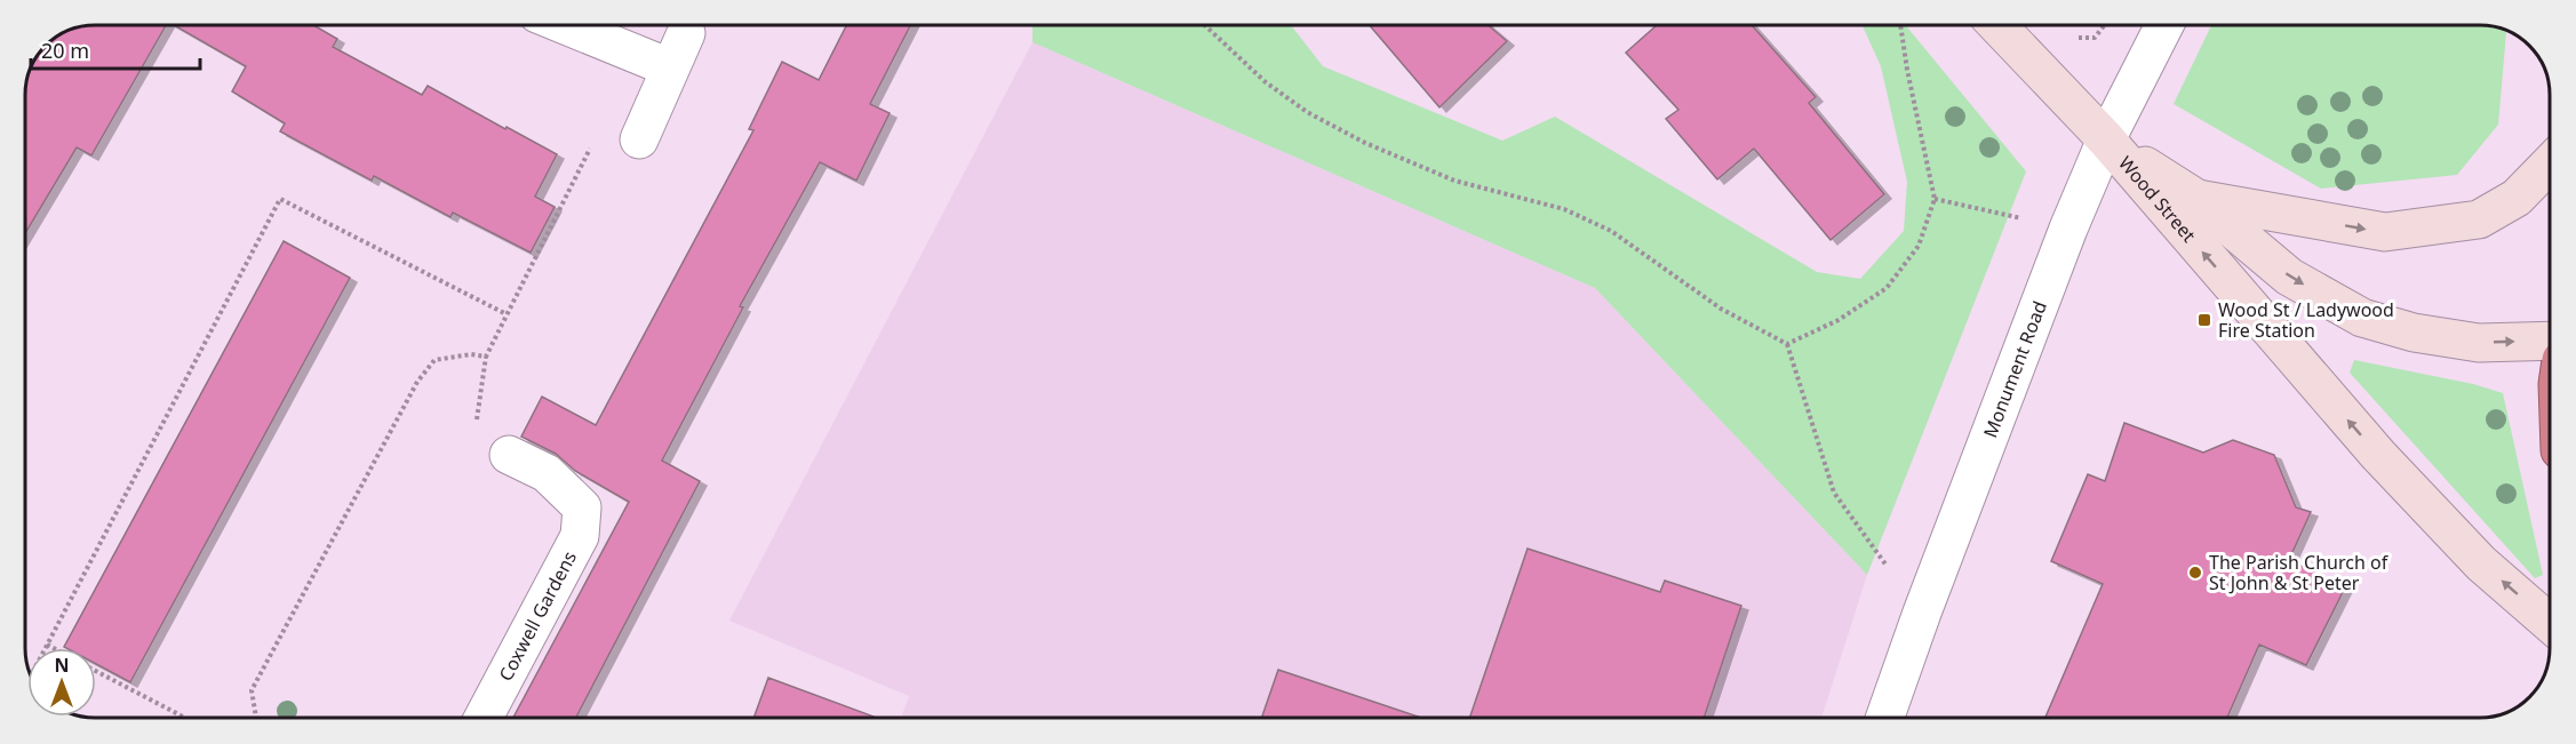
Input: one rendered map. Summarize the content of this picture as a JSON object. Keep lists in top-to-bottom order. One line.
{"streets":{"main road":["Wood Street"],"street":["Monument Road","Coxwell Gardens"]},"crossings":[["Wood Street","Monument Road"]],"places":{"transit":["Wood St / Ladywood Fire Station"],"other":["The Parish Church of St John & St Peter"]},"scale_bar":"20 m","north":"top"}
